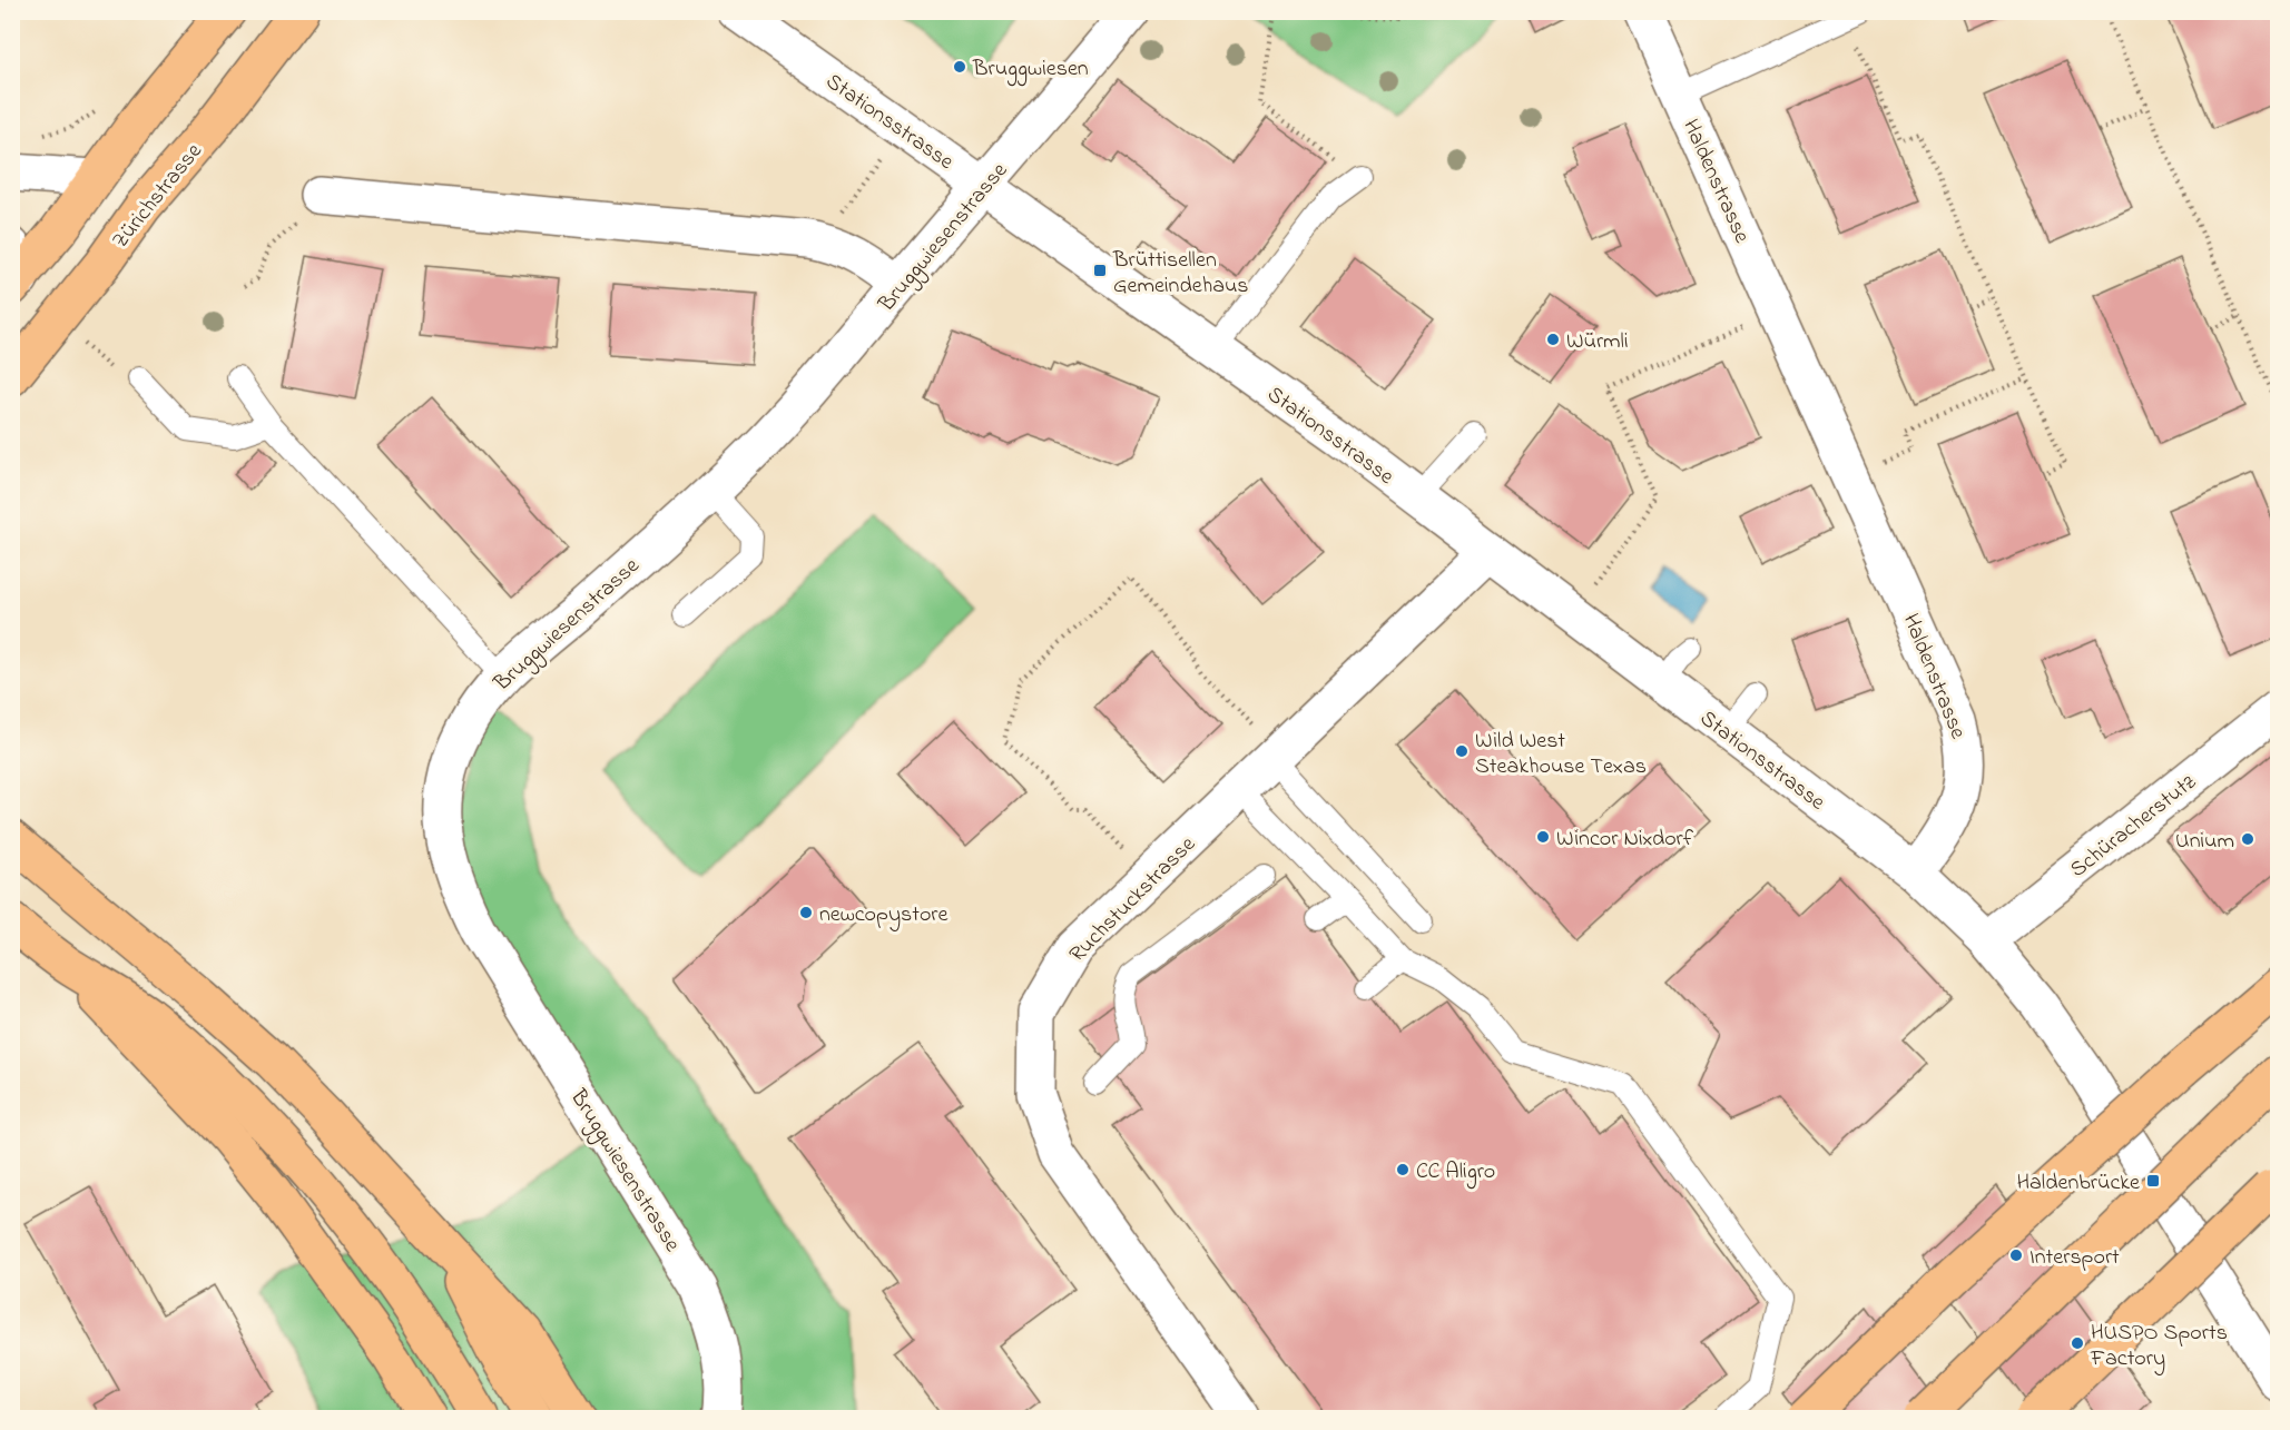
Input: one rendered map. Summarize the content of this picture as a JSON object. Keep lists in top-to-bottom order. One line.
{"streets":{"main road":["Zürichstrasse"],"street":["Stationsstrasse","Haldenstrasse","Bruggwiesenstrasse","Schüracherstutz","Ruchstuckstrasse"]},"crossings":[["Stationsstrasse","Haldenstrasse"],["Stationsstrasse","Bruggwiesenstrasse"],["Stationsstrasse","Ruchstuckstrasse"]],"places":{"other":["Bruggwiesen","Würmli","Wild West Steakhouse Texas","Wincor Nixdorf","Unium","newcopystore","CC Aligro","Intersport","HUSPO Sports Factory"],"transit":["Brüttisellen Gemeindehaus","Haldenbrücke"]}}
